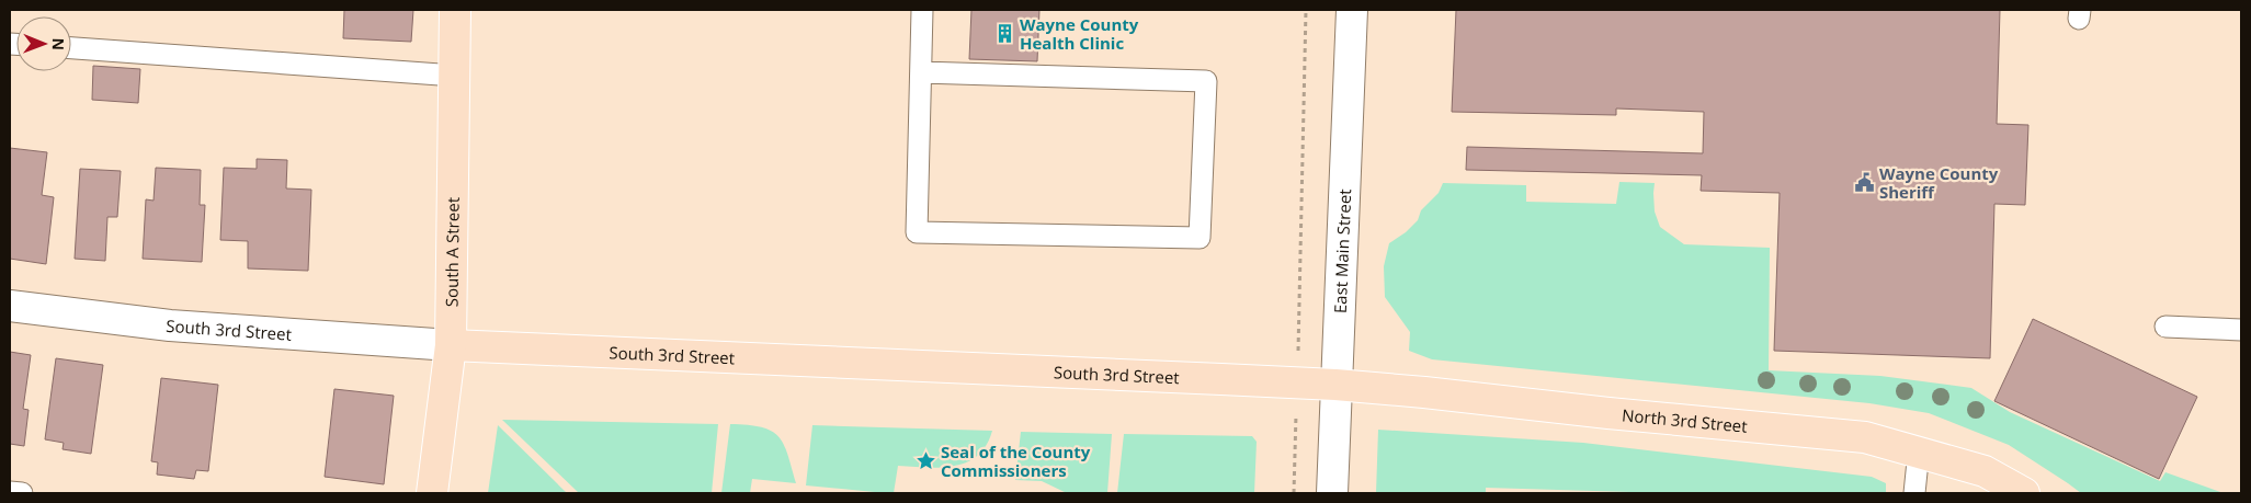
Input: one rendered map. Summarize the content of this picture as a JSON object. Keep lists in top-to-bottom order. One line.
{"streets":{"main road":["South A Street","South 3rd Street","North 3rd Street"],"street":["East Main Street"]},"crossings":[["South A Street","South 3rd Street"],["East Main Street","South 3rd Street"],["East Main Street","North 3rd Street"],["South 3rd Street","North 3rd Street"]],"places":{"building":["Wayne County Health Clinic"],"public building":["Wayne County Sheriff"],"place":["Seal of the County Commissioners"]},"north":"right"}
